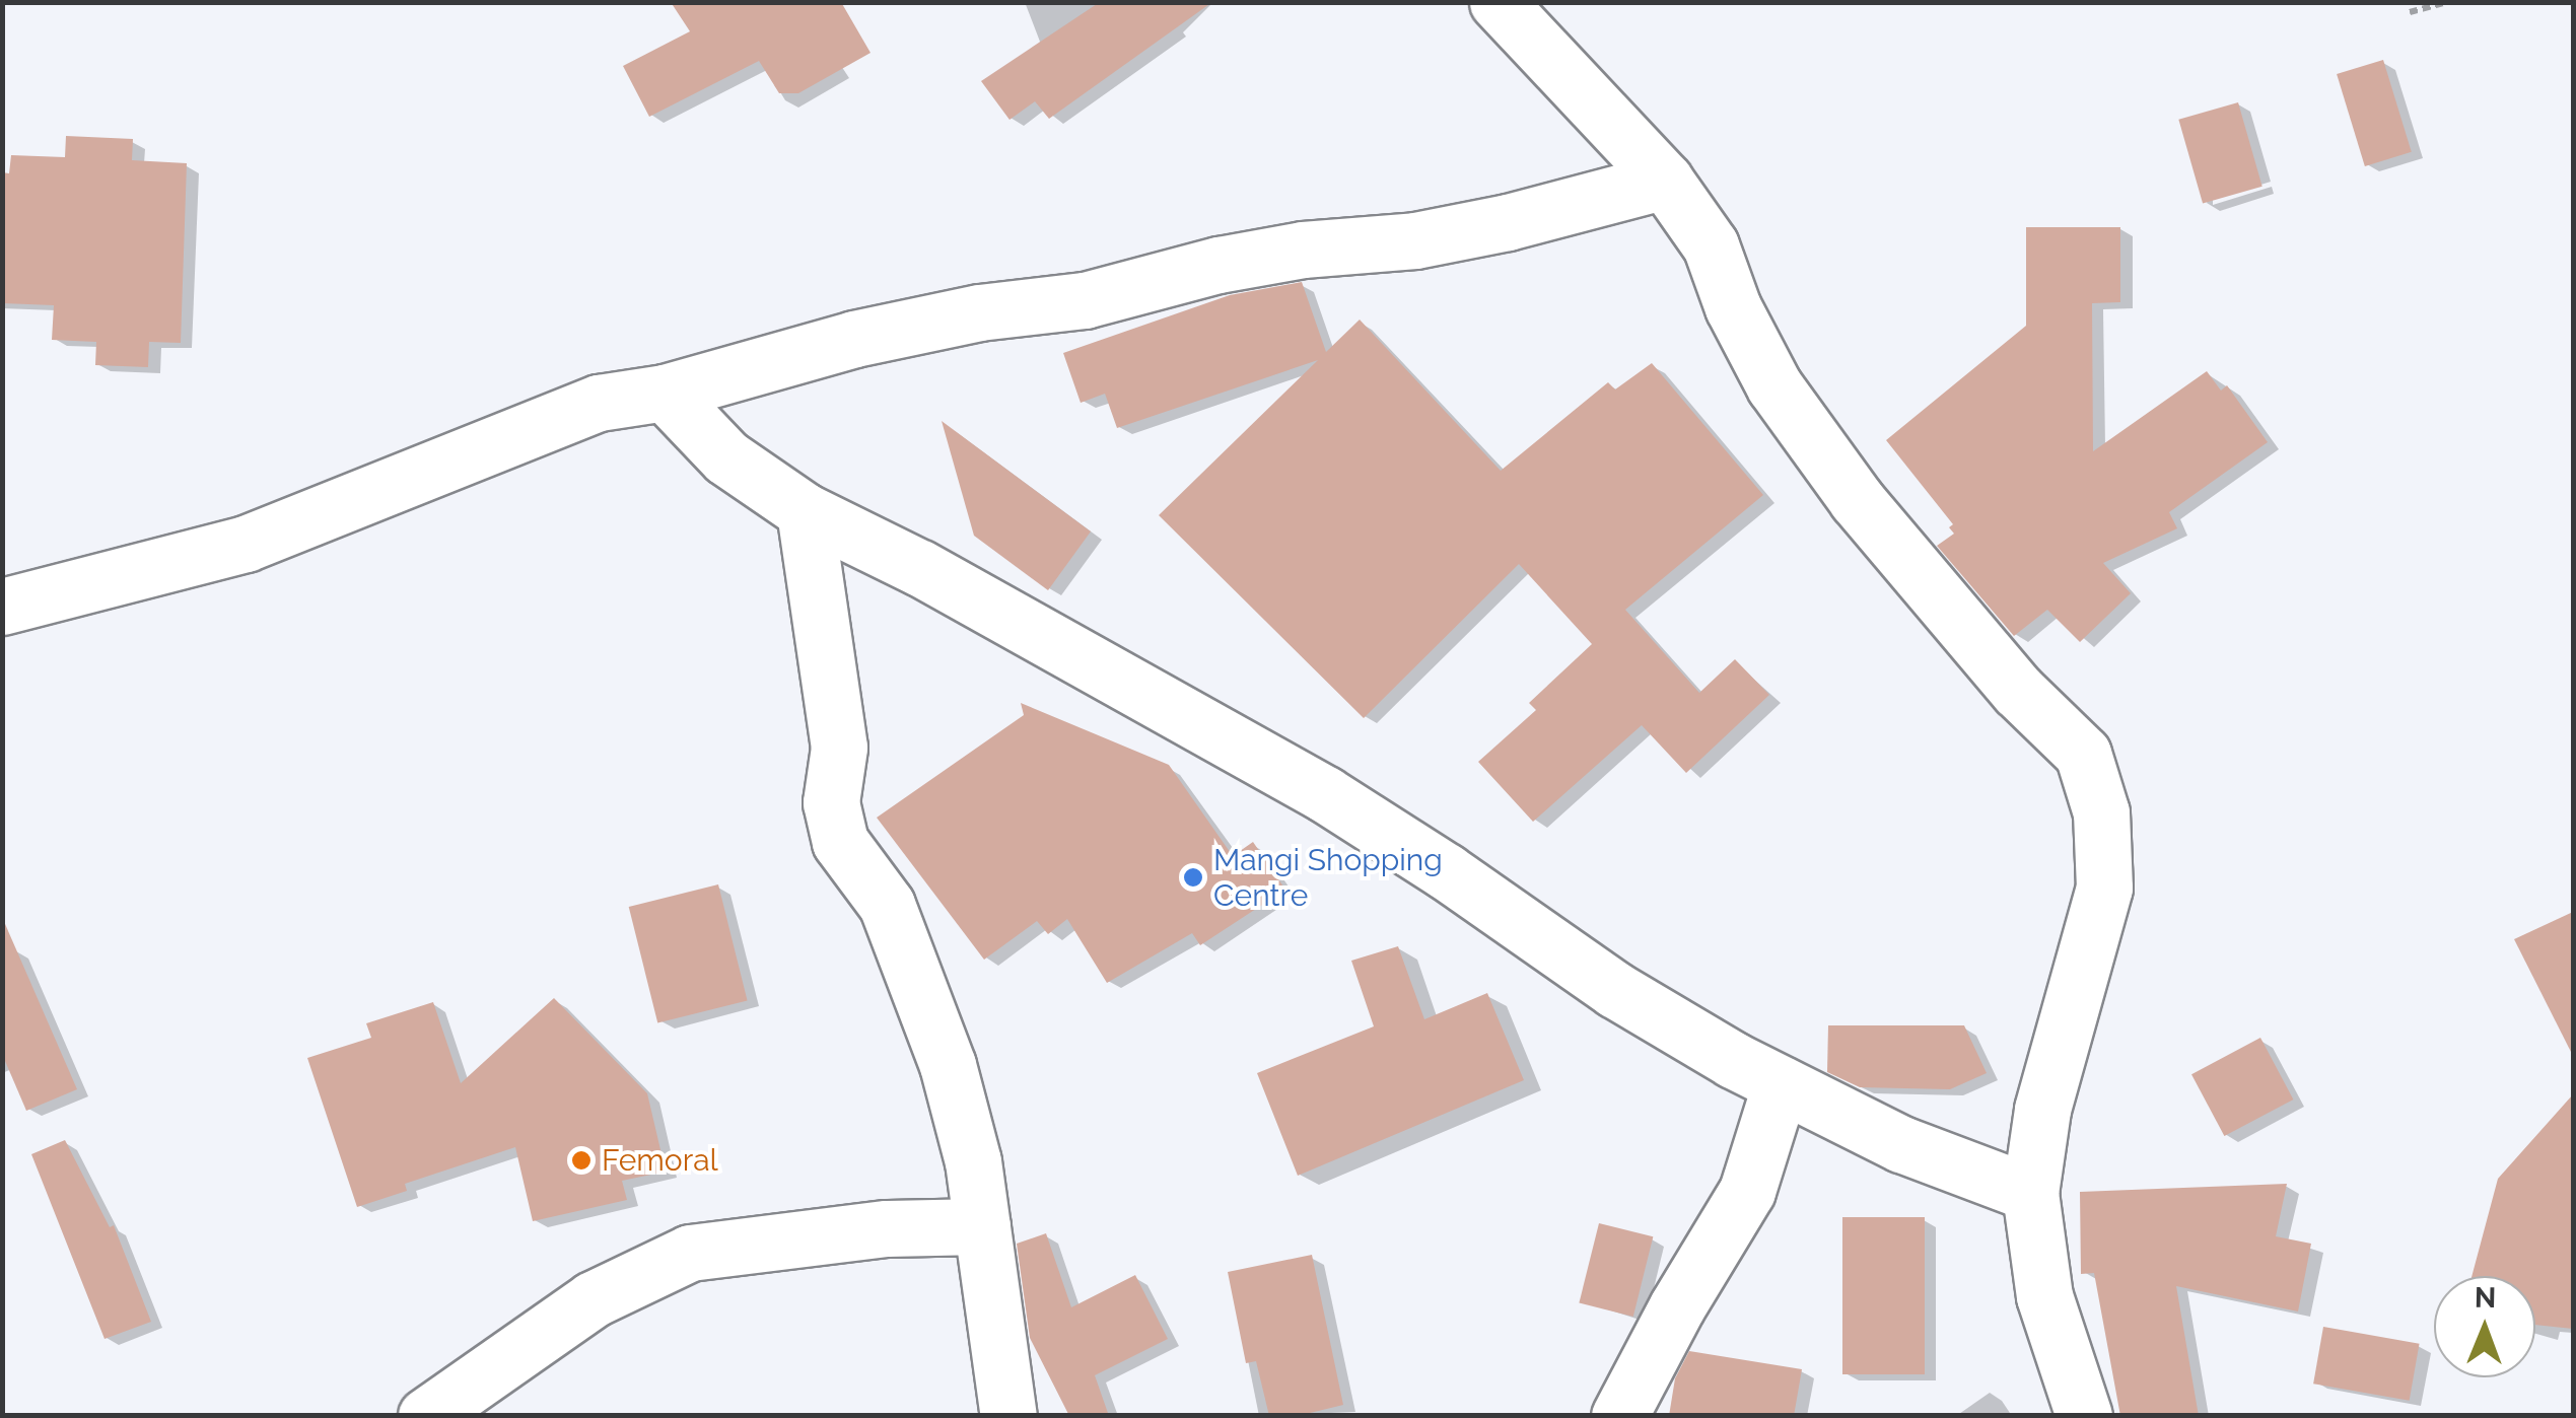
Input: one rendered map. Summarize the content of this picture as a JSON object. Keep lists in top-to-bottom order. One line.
{"places":["Mangi Shopping Centre","Femoral"],"north":"top"}
